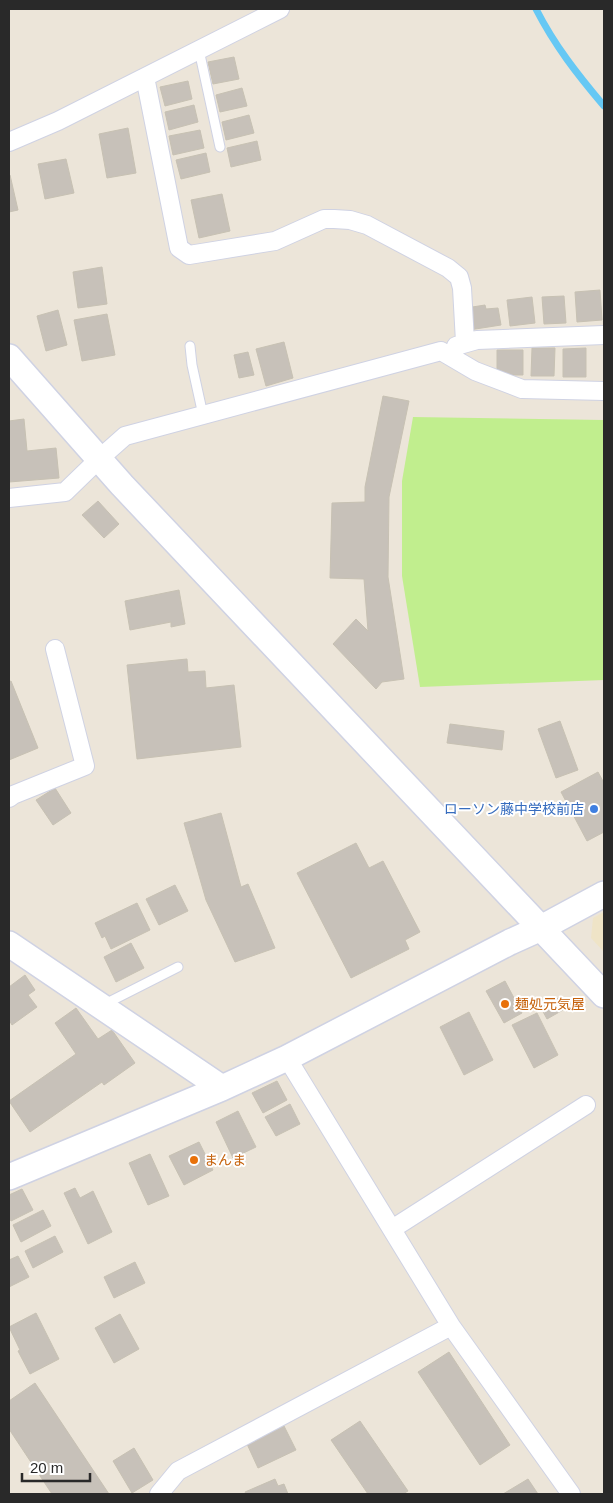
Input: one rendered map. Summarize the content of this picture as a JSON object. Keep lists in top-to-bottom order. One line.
{"places":["ローソン藤中学校前店","麺処元気屋","まんま"],"scale_bar":"20 m"}
